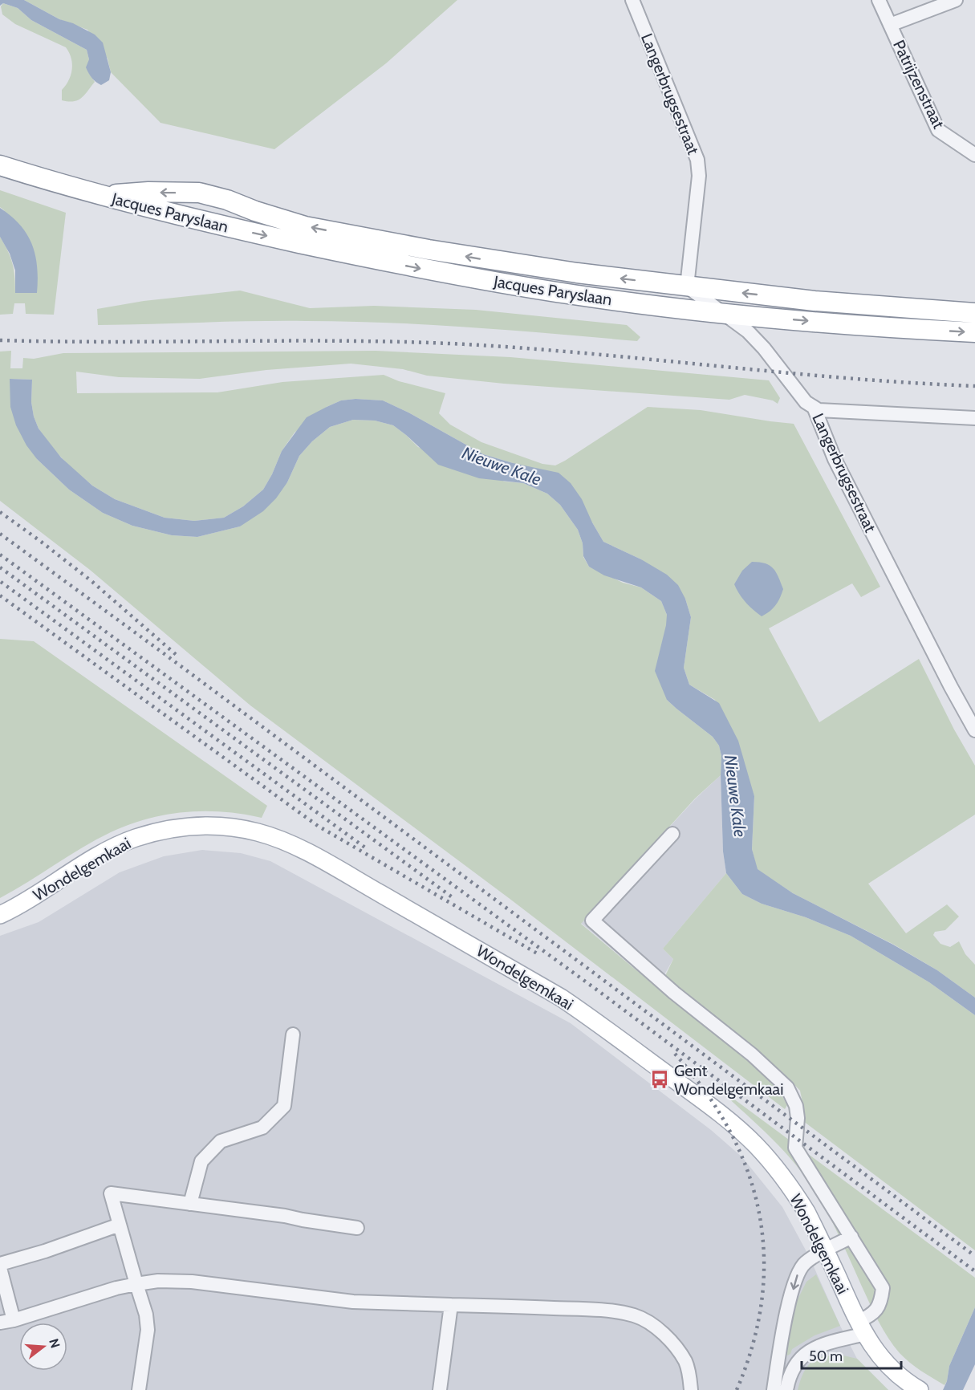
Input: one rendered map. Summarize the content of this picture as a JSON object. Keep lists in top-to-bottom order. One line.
{"streets":{"highway":["Jacques Paryslaan"],"main road":["Wondelgemkaai"],"street":["Patrijzenstraat","Langerbrugsestraat"]},"crossings":[["Langerbrugsestraat","Jacques Paryslaan"]],"water":["Nieuwe Kale"],"places":{"bus stop":["Gent Wondelgemkaai"]},"scale_bar":"50 m","north":"right"}
